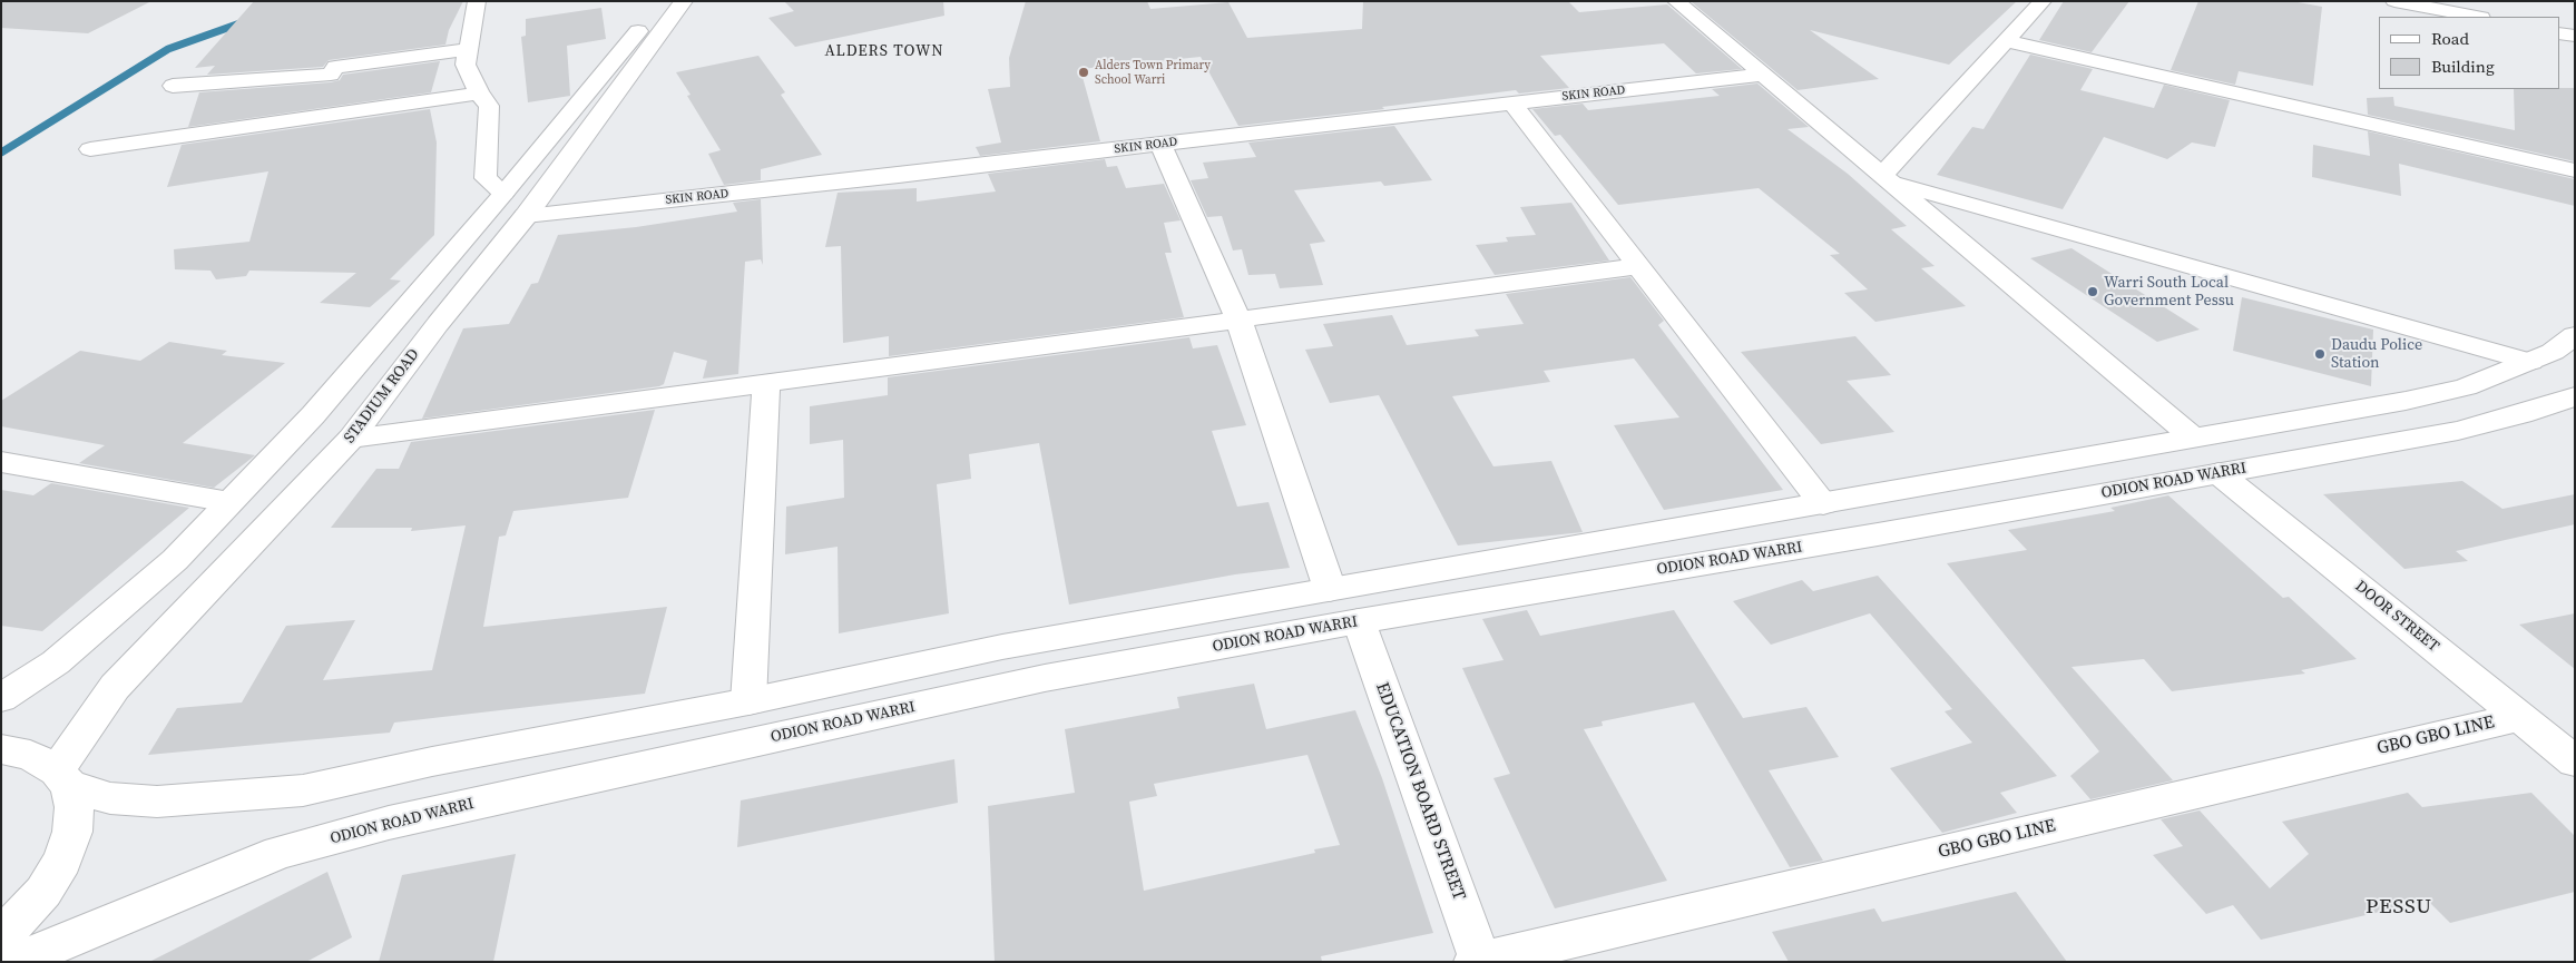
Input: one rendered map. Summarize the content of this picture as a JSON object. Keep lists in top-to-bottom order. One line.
{"streets":{"street":["SKIN ROAD","STADIUM ROAD","ODION ROAD WARRI","DOOR STREET","GBO GBO LINE","EDUCATION BOARD STREET"]},"crossings":[["SKIN ROAD","STADIUM ROAD"],["ODION ROAD WARRI","DOOR STREET"],["ODION ROAD WARRI","EDUCATION BOARD STREET"],["DOOR STREET","GBO GBO LINE"],["GBO GBO LINE","EDUCATION BOARD STREET"]],"districts":["ALDERS TOWN","PESSU"],"places":["Alders Town Primary School Warri","Warri South Local Government Pessu","Daudu Police Station"],"legend":["Road","Building"]}
